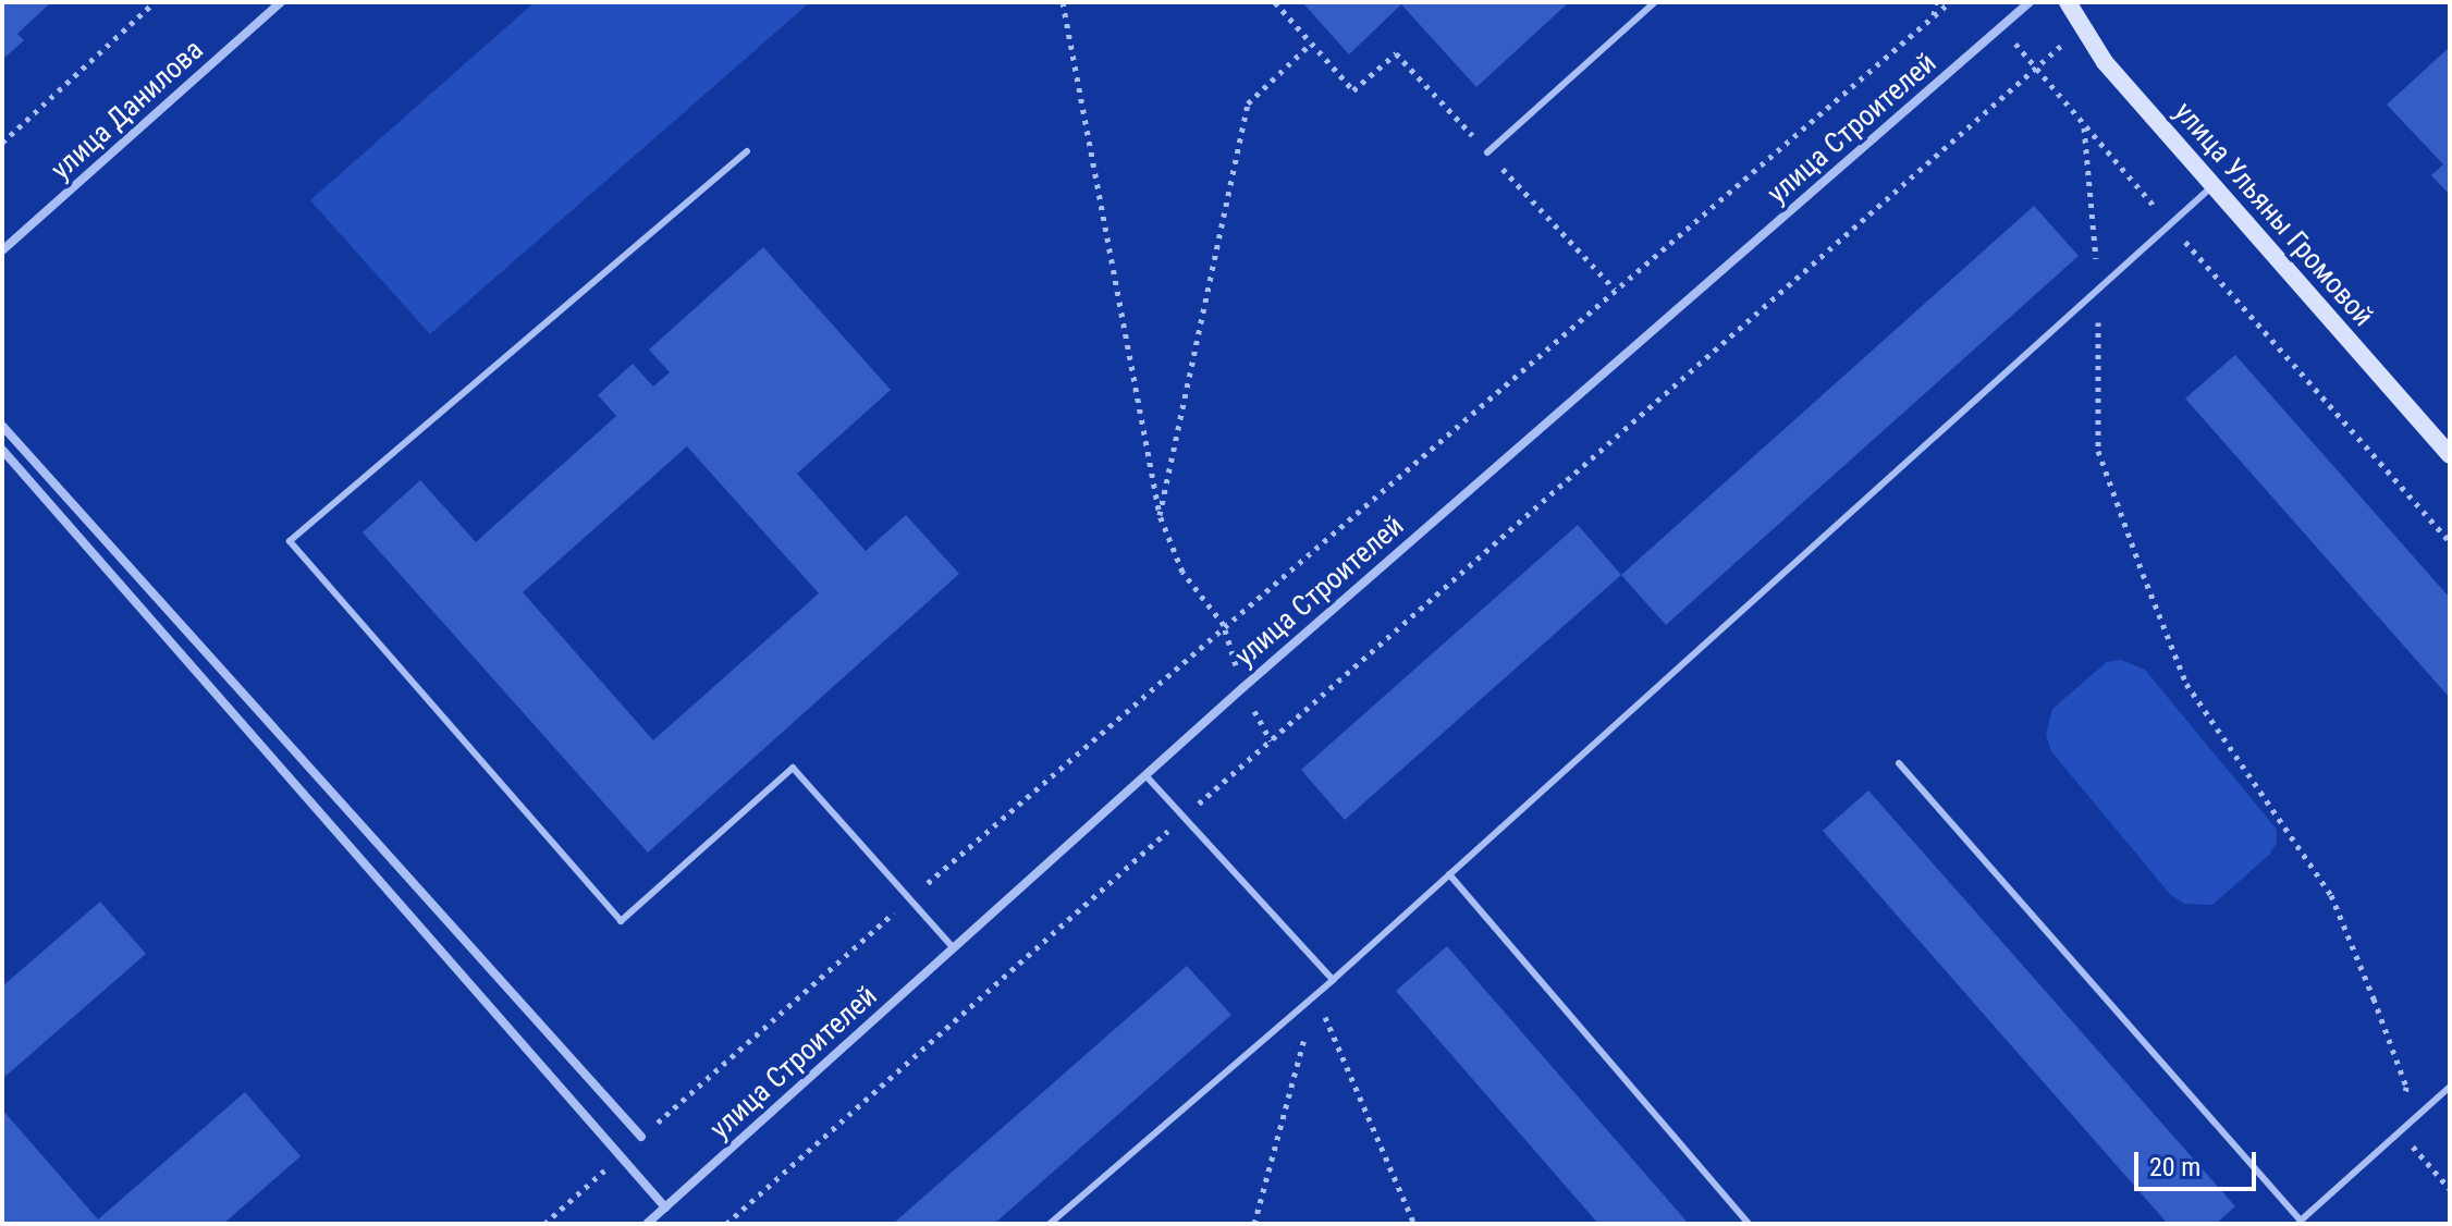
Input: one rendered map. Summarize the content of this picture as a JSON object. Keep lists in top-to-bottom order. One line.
{"streets":{"street":["улица Данилова","улица Строителей","улица Ульяны Громовой"]},"scale_bar":"20 m"}
